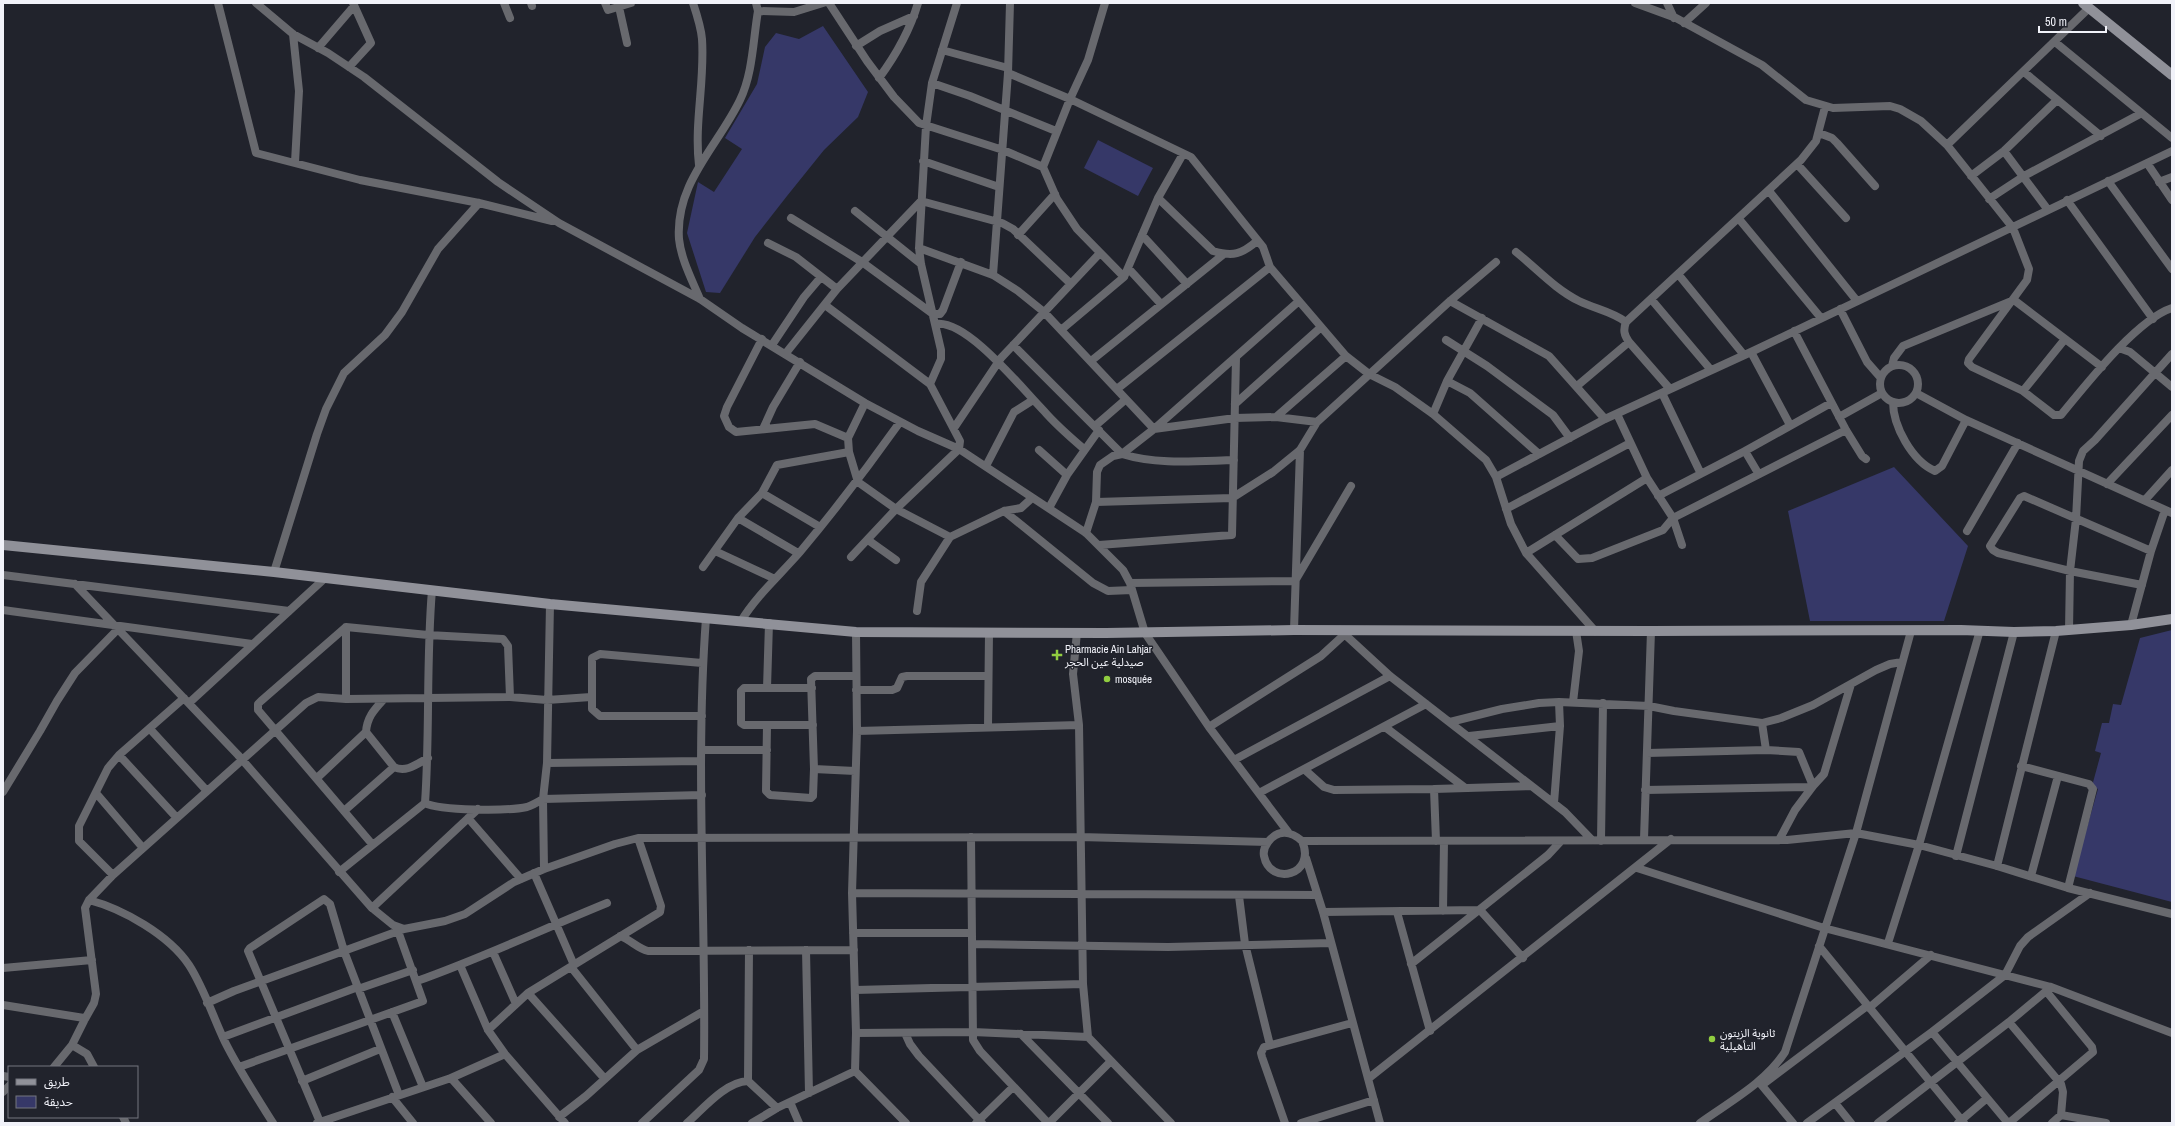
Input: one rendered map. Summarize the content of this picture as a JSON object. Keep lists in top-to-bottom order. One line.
{"places":{"health":["Pharmacie Ain Lahjar صيدلية عين الحجر"],"other":["mosquée","ثانوية الزيتون التأهيلية"]},"legend":["طريق","حديقة"],"scale_bar":"50 m"}
